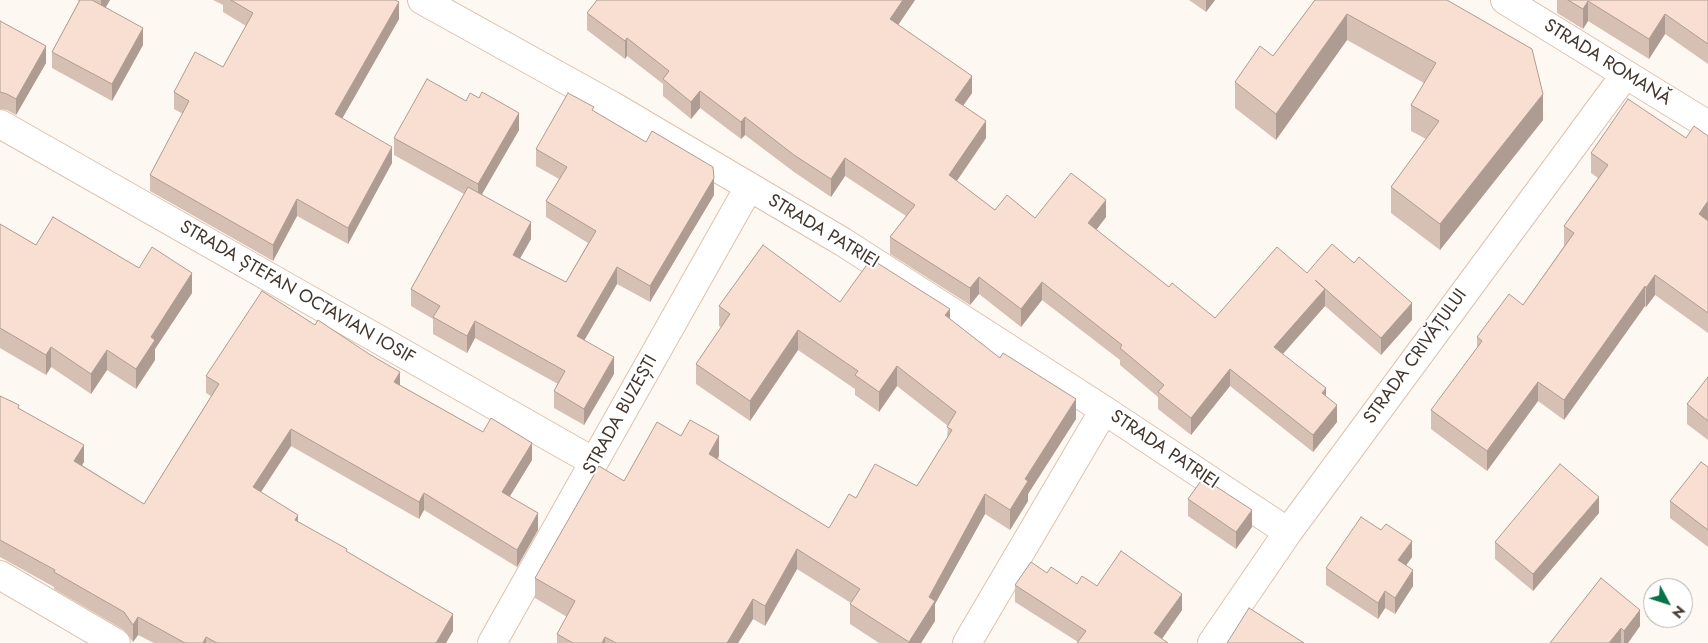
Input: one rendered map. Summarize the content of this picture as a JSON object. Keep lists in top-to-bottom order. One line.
{"streets":{"street":["STRADA ROMANĂ","STRADA PATRIEI","STRADA ȘTEFAN OCTAVIAN IOSIF","STRADA CRIVĂȚULUI","STRADA BUZEȘTI"]},"crossings":[["STRADA ROMANĂ","STRADA CRIVĂȚULUI"],["STRADA PATRIEI","STRADA CRIVĂȚULUI"],["STRADA PATRIEI","STRADA BUZEȘTI"],["STRADA ȘTEFAN OCTAVIAN IOSIF","STRADA BUZEȘTI"]],"north":"bottom right"}
